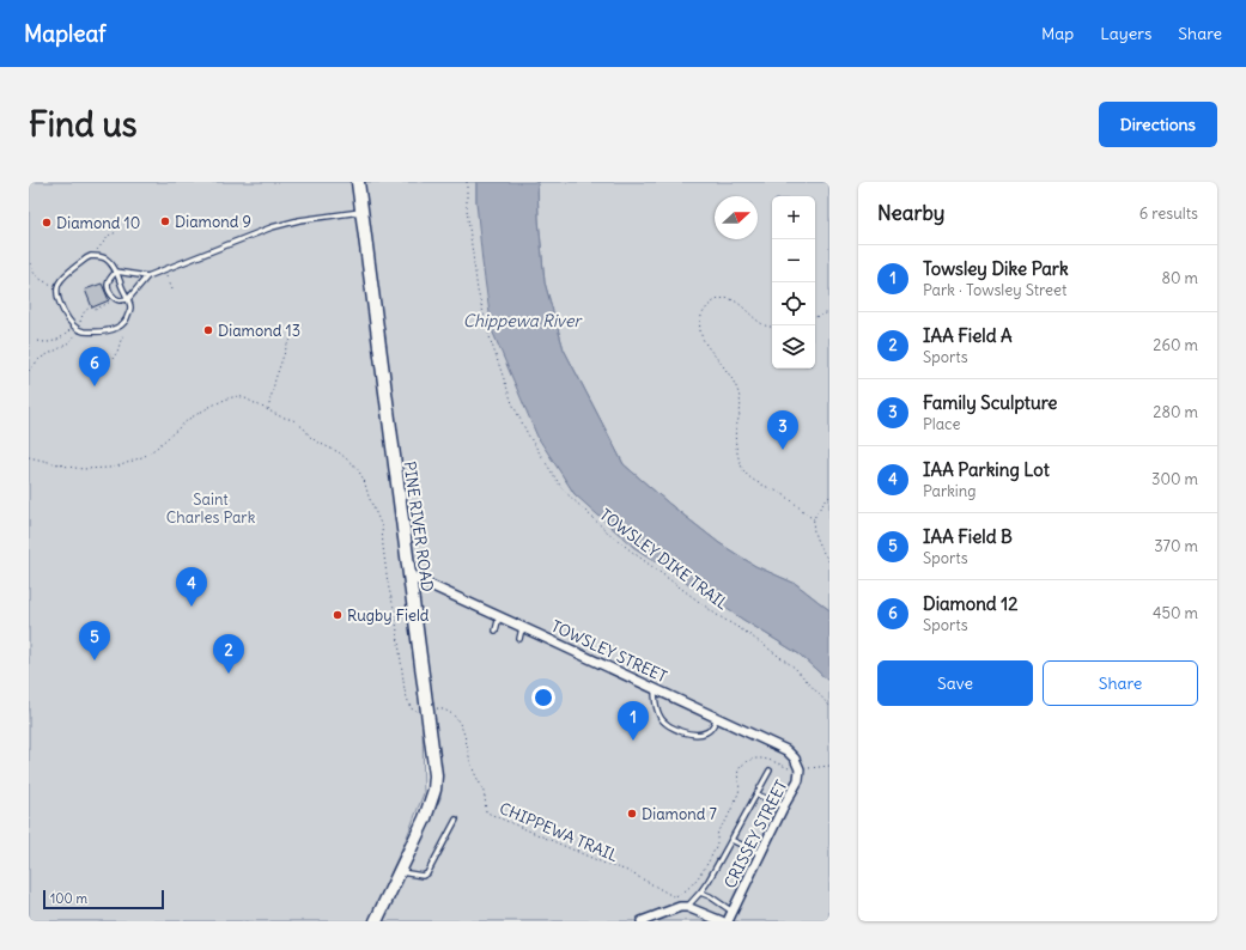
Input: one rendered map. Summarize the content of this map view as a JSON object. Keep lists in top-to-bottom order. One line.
{"streets":{"street":["PINE RIVER ROAD","TOWSLEY STREET","CRISSEY STREET"],"path":["TOWSLEY DIKE TRAIL","CHIPPEWA TRAIL"]},"crossings":[["PINE RIVER ROAD","TOWSLEY STREET"],["PINE RIVER ROAD","CHIPPEWA TRAIL"],["TOWSLEY STREET","CRISSEY STREET"],["CHIPPEWA TRAIL","CRISSEY STREET"]],"water":["Chippewa River"],"parks":["Saint Charles Park"],"places":["Diamond 9","Diamond 10","Diamond 13","Rugby Field","Diamond 7"],"scale_bar":"100 m","north":"right","page":{"header":"Mapleaf","nav":["Map","Layers","Share"],"buttons":["Directions",["Save","Share"]],"title":"Find us","heading":["Nearby","6 results"],"map_buttons":["+","−"],"list":[{"mark":"1","name":"Towsley Dike Park","note":"Park · Towsley Street","value":"80 m"},{"mark":"2","name":"IAA Field A","note":"Sports","value":"260 m"},{"mark":"3","name":"Family Sculpture","note":"Place","value":"280 m"},{"mark":"4","name":"IAA Parking Lot","note":"Parking","value":"300 m"},{"mark":"5","name":"IAA Field B","note":"Sports","value":"370 m"},{"mark":"6","name":"Diamond 12","note":"Sports","value":"450 m"}],"pins":["6","3","4","5","2","1"],"scale":"100 m"}}
